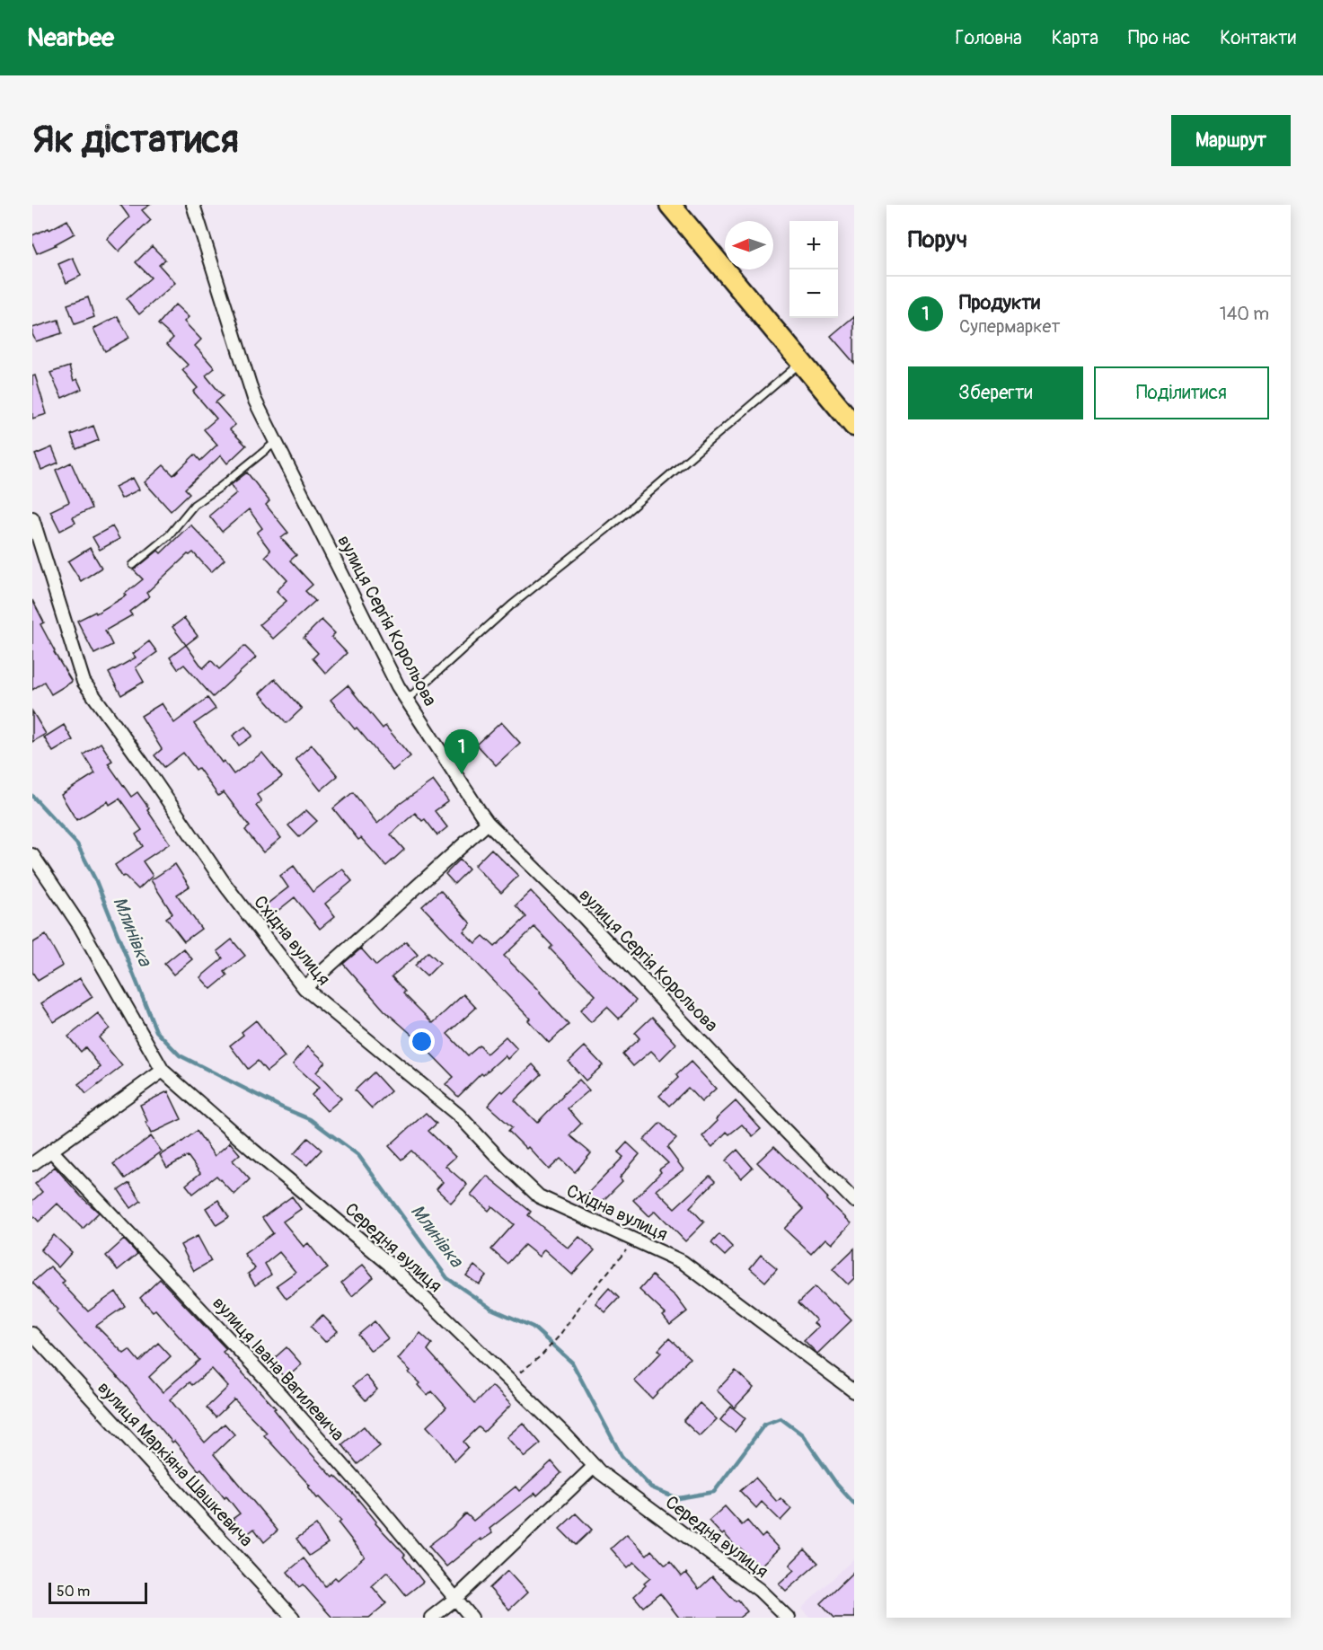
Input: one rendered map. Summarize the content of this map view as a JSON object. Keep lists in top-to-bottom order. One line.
{"streets":{"street":["вулиця Сергія Корольова","Східна вулиця","Середня вулиця","вулиця Івана Вагилевича","вулиця Маркіяна Шашкевича"]},"water":["Млинівка"],"scale_bar":"50 m","north":"left","page":{"header":"Nearbee","nav":["Головна","Карта","Про нас","Контакти"],"buttons":["Маршрут",["Зберегти","Поділитися"]],"title":"Як дістатися","heading":"Поруч","map_buttons":["+","−"],"list":[{"mark":"1","name":"Продукти","note":"Супермаркет","value":"140 m"}],"pins":"1","scale":"50 m"}}
